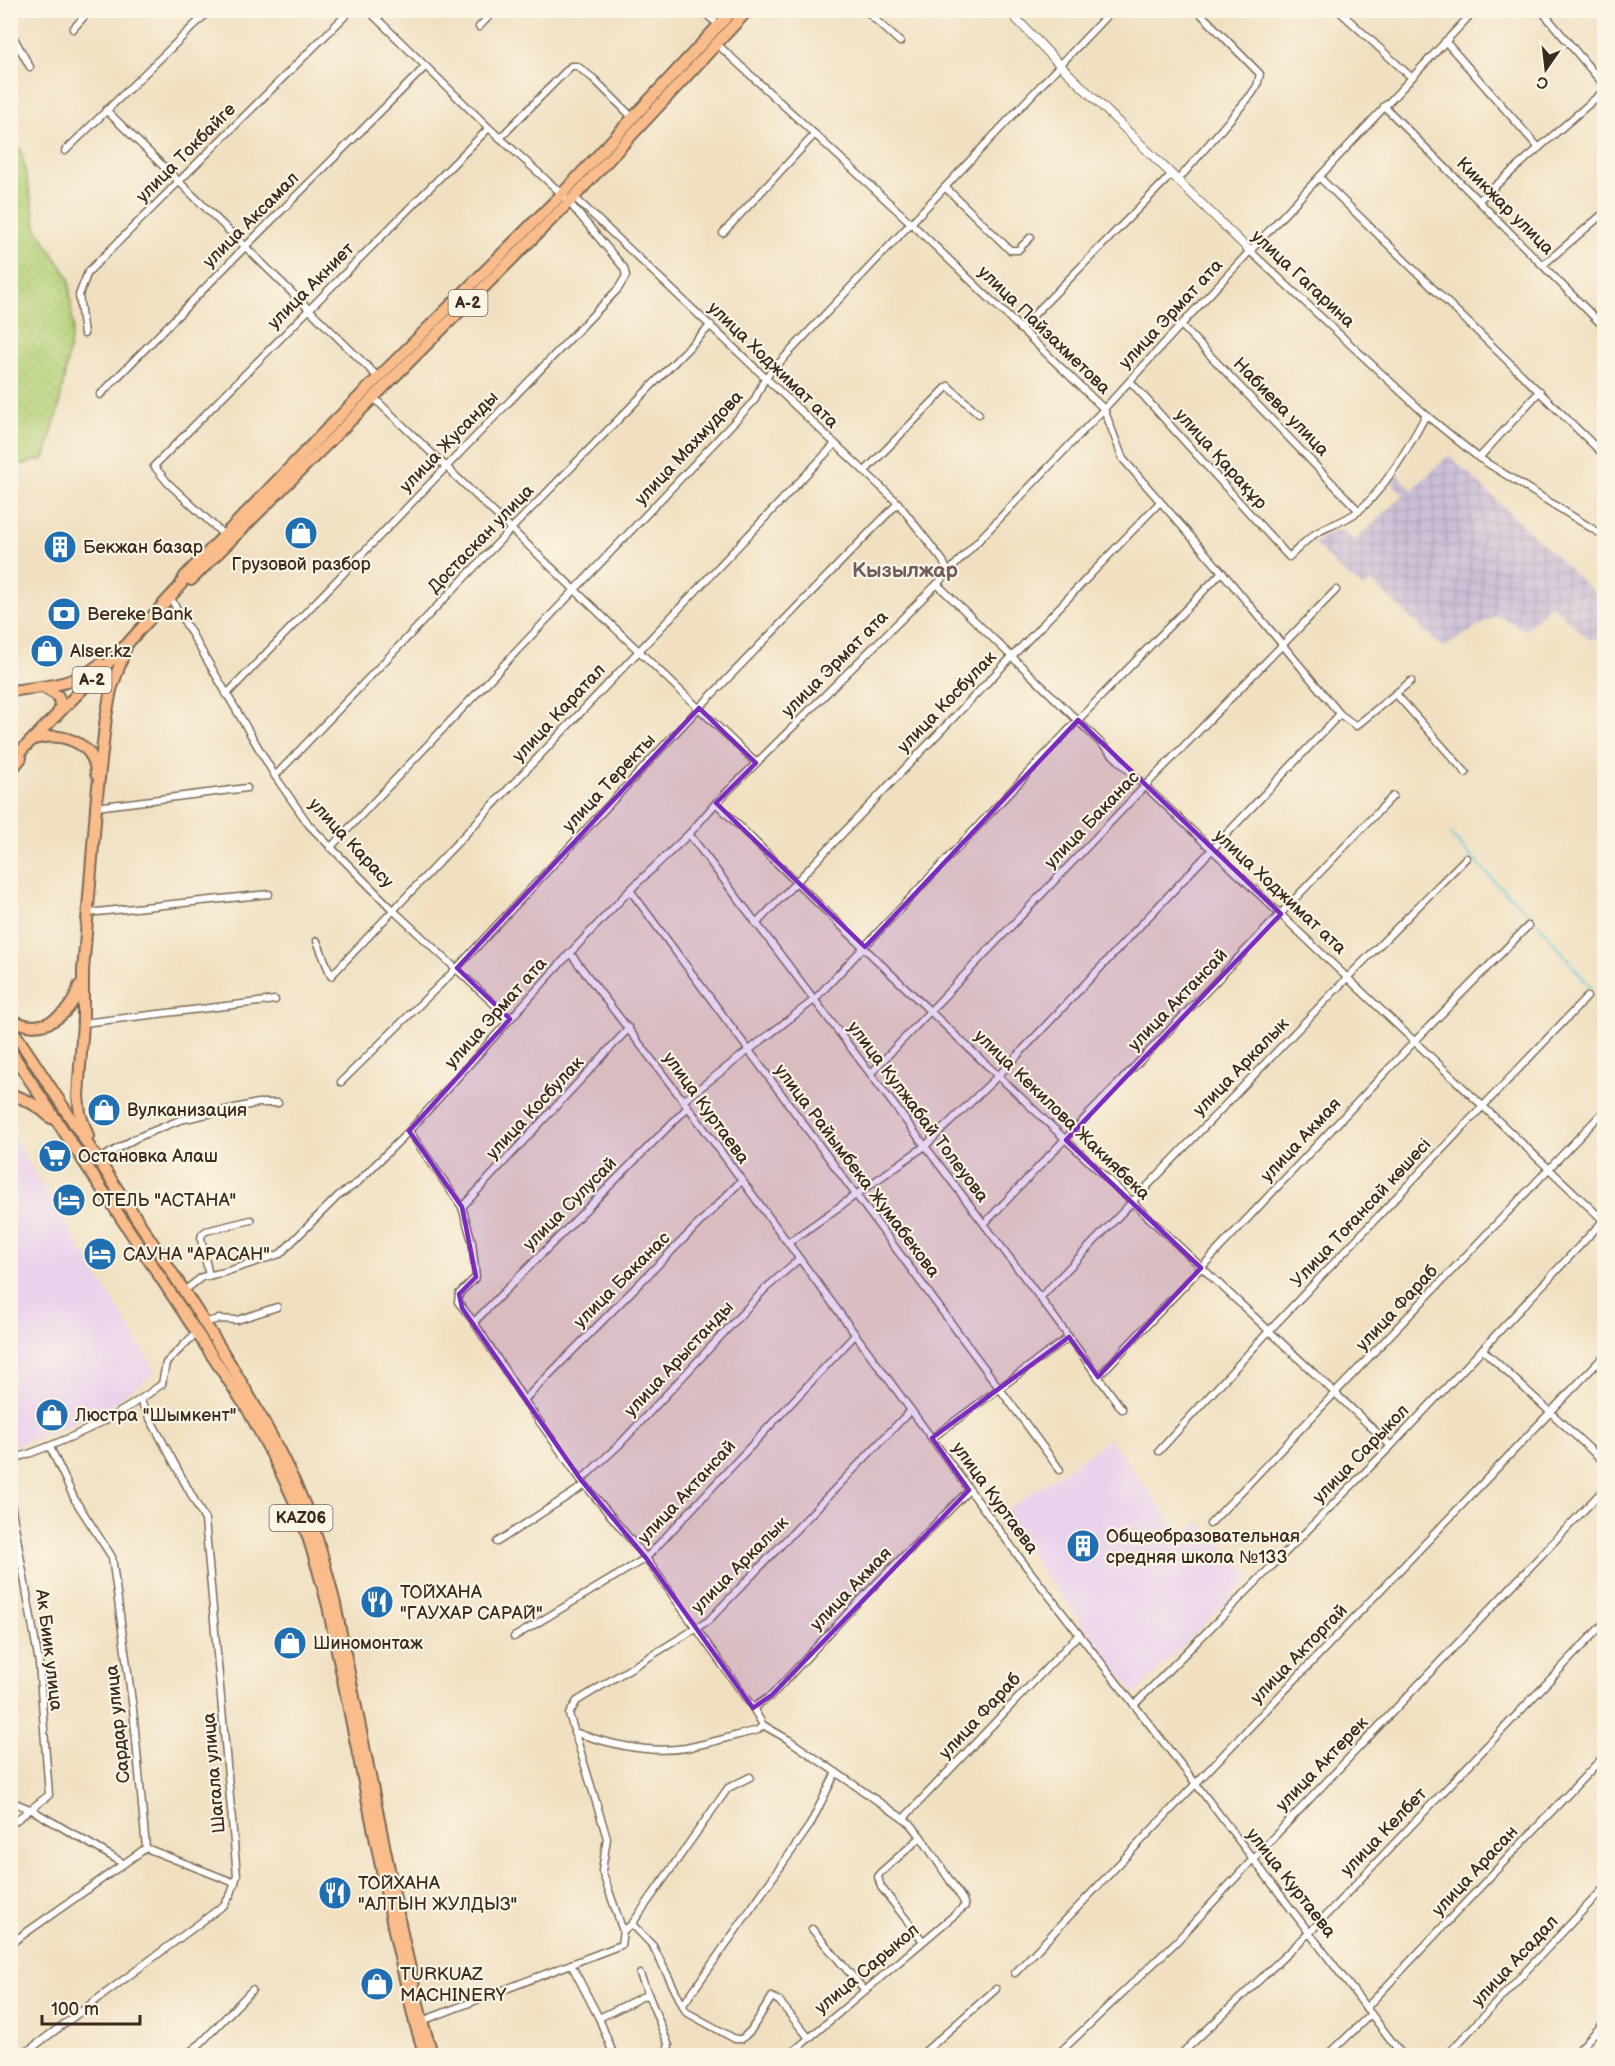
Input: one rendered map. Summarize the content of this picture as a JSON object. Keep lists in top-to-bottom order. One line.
{"streets":{"highway":["A-2","KАZ06"],"street":["улица Токбайге","Киикжар улица","улица Аксамал","улица Гагарина","улица Акниет","улица Эрмат ата","улица Пайзахметова","улица Ходжимат ата","Набиева улица","улица Жусанды","улица Махмудова","улица Қарақұр","Достаскан улица","улица Косбулак","улица Каратал","улица Теректы","улица Баканас","улица Карасу","улица Актансай","улица Аркалык","улица Куртаева","улица Кулжабай Толеуова","улица Кекилова Жакиябека","улица Акмая","улица Райымбека Жумабекова","улица Сулусай","Улица Тоғансай көшесі","улица Фараб","улица Арыстанды","улица Сарыкол","Ак Биик улица","улица Акторгай","Сардар улица","улица Актерек","Шагала улица","улица Келбет","улица Арасан","улица Асадал"]},"crossings":[["Киикжар улица","улица Эрмат ата"],["улица Аксамал","улица Ходжимат ата"],["улица Гагарина","улица Эрмат ата"],["улица Гагарина","улица Махмудова"],["улица Акниет","A-2"],["улица Акниет","улица Ходжимат ата"],["A-2","улица Пайзахметова"],["A-2","улица Ходжимат ата"],["A-2","улица Жусанды"],["A-2","улица Карасу"],["улица Эрмат ата","улица Пайзахметова"],["улица Эрмат ата","улица Ходжимат ата"],["улица Эрмат ата","Набиева улица"],["улица Эрмат ата","улица Қарақұр"],["улица Эрмат ата","улица Карасу"],["улица Эрмат ата","улица Куртаева"],["улица Эрмат ата","улица Кулжабай Толеуова"],["улица Эрмат ата","улица Кекилова Жакиябека"],["улица Эрмат ата","улица Райымбека Жумабекова"],["улица Эрмат ата","KАZ06"],["улица Пайзахметова","улица Махмудова"],["улица Пайзахметова","улица Косбулак"],["улица Пайзахметова","улица Баканас"],["улица Ходжимат ата","улица Жусанды"],["улица Ходжимат ата","улица Махмудова"],["улица Ходжимат ата","Достаскан улица"],["улица Ходжимат ата","улица Косбулак"],["улица Ходжимат ата","улица Каратал"],["улица Ходжимат ата","улица Теректы"],["улица Ходжимат ата","улица Баканас"],["улица Ходжимат ата","улица Актансай"],["улица Ходжимат ата","улица Аркалык"],["улица Ходжимат ата","улица Акмая"],["улица Ходжимат ата","Улица Тоғансай көшесі"],["улица Ходжимат ата","улица Фараб"],["улица Ходжимат ата","улица Сарыкол"],["Набиева улица","улица Қарақұр"],["улица Жусанды","улица Карасу"],["улица Махмудова","улица Карасу"],["Достаскан улица","улица Карасу"],["улица Косбулак","улица Куртаева"],["улица Косбулак","улица Кулжабай Толеуова"],["улица Косбулак","улица Кекилова Жакиябека"],["улица Каратал","улица Карасу"],["улица Теректы","улица Карасу"],["улица Баканас","улица Куртаева"],["улица Баканас","улица Кулжабай Толеуова"],["улица Баканас","улица Кекилова Жакиябека"],["улица Актансай","улица Куртаева"],["улица Актансай","улица Кулжабай Толеуова"],["улица Актансай","улица Кекилова Жакиябека"],["улица Аркалык","улица Куртаева"],["улица Аркалык","улица Кулжабай Толеуова"],["улица Аркалык","улица Кекилова Жакиябека"],["улица Куртаева","улица Акмая"],["улица Куртаева","улица Сулусай"],["улица Куртаева","улица Фараб"],["улица Куртаева","улица Арыстанды"],["улица Куртаева","улица Сарыкол"],["улица Куртаева","улица Акторгай"],["улица Куртаева","улица Актерек"],["улица Куртаева","улица Келбет"],["улица Куртаева","улица Арасан"],["улица Кулжабай Толеуова","улица Акмая"],["улица Кекилова Жакиябека","улица Акмая"],["улица Кекилова Жакиябека","Улица Тоғансай көшесі"],["улица Кекилова Жакиябека","улица Фараб"],["улица Кекилова Жакиябека","улица Сарыкол"]],"districts":["Кызылжар"],"places":{"shop":["Грузовой разбор","Alser.kz","Вулканизация","Люстра \"Шымкент\"","Шиномонтаж","TURKUAZ MACHINERY"],"building":["Бекжан базар","Общеобразовательная средняя школа №133"],"bank":["Bereke Bank"],"supermarket":["Остановка Алаш"],"hotel":["ОТЕЛЬ \"АСТАНА\"","САУНА \"АРАСАН\""],"restaurant":["ТОЙХАНА \"ГАУХАР САРАЙ\"","ТОЙХАНА \"АЛТЫН ЖУЛДЫЗ\""]},"scale_bar":"100 m","north":"bottom"}
